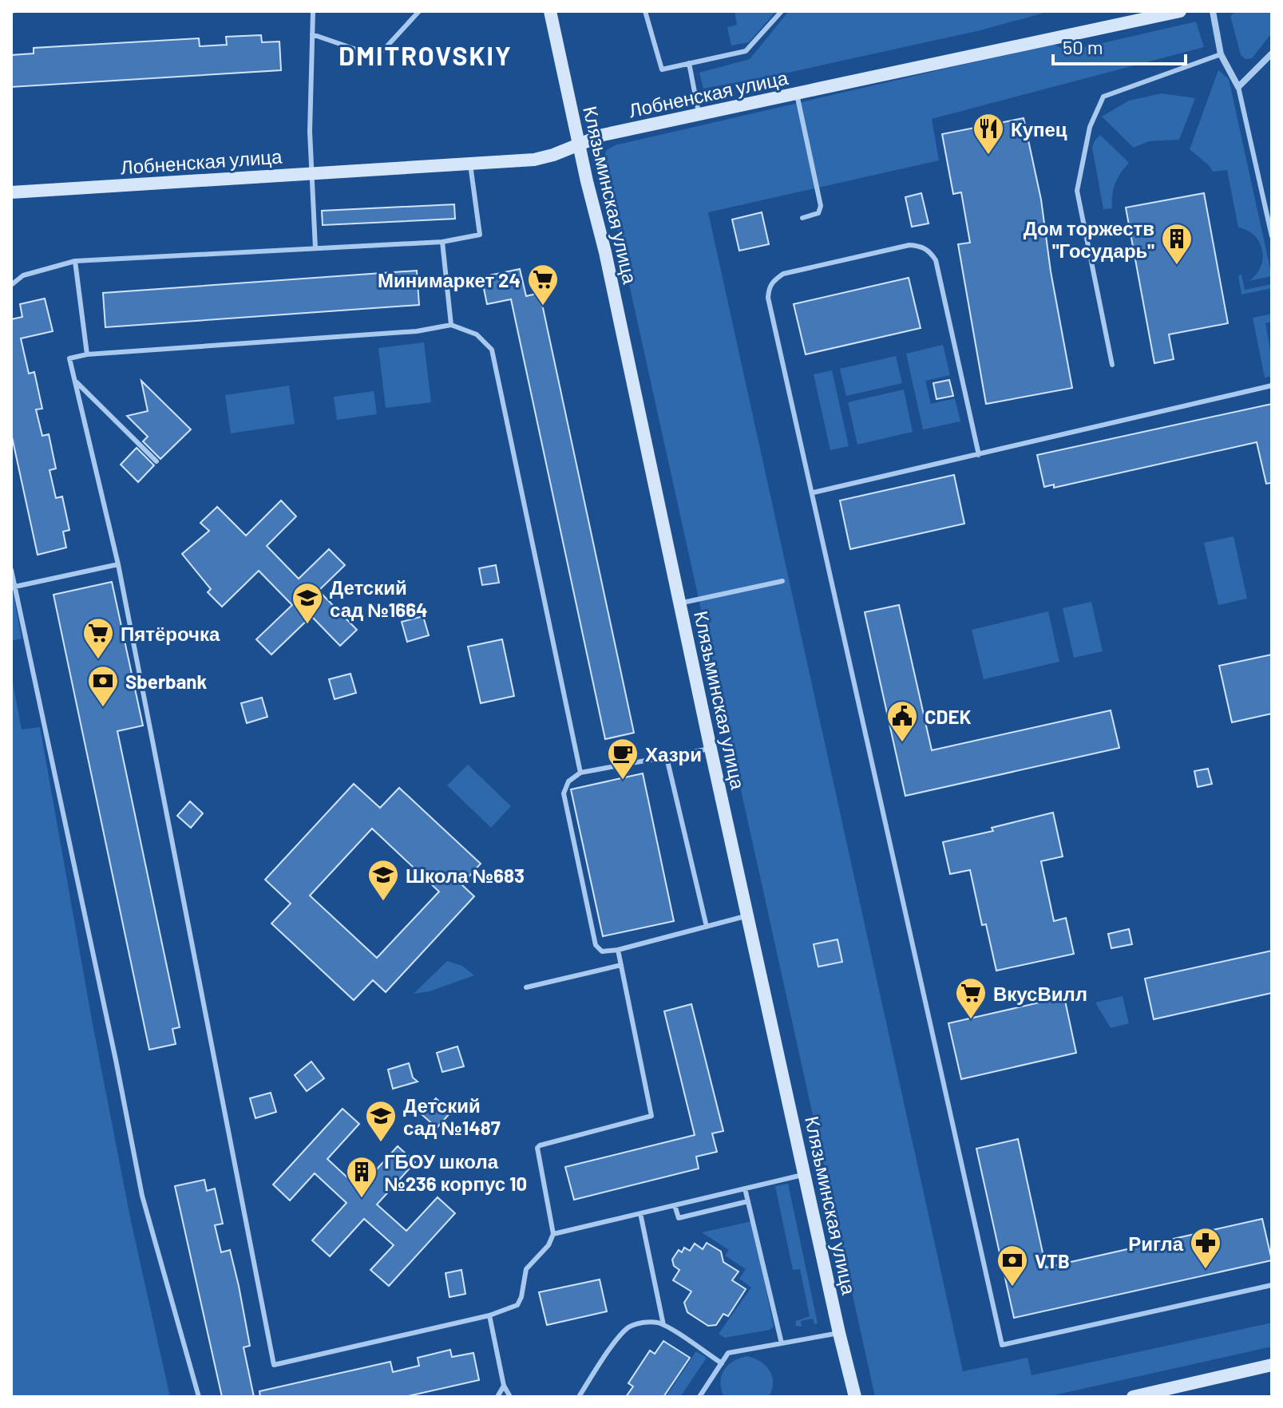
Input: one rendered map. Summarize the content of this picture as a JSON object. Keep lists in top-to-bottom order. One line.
{"streets":{"street":["Лобненская улица","Клязьминская улица"]},"crossings":[["Лобненская улица","Клязьминская улица"]],"districts":["DMITROVSKIY"],"places":{"restaurant":["Купец"],"building":["Дом торжеств \"Государь\"","ГБОУ школа №236 корпус 10"],"supermarket":["Минимаркет 24","Пятёрочка","ВкусВилл"],"school or university":["Детский сад №1664","Школа №683","Детский сад №1487"],"bank":["Sberbank","VTB"],"public building":["CDEK"],"cafe":["Хазри"],"pharmacy":["Ригла"]},"scale_bar":"50 m"}
